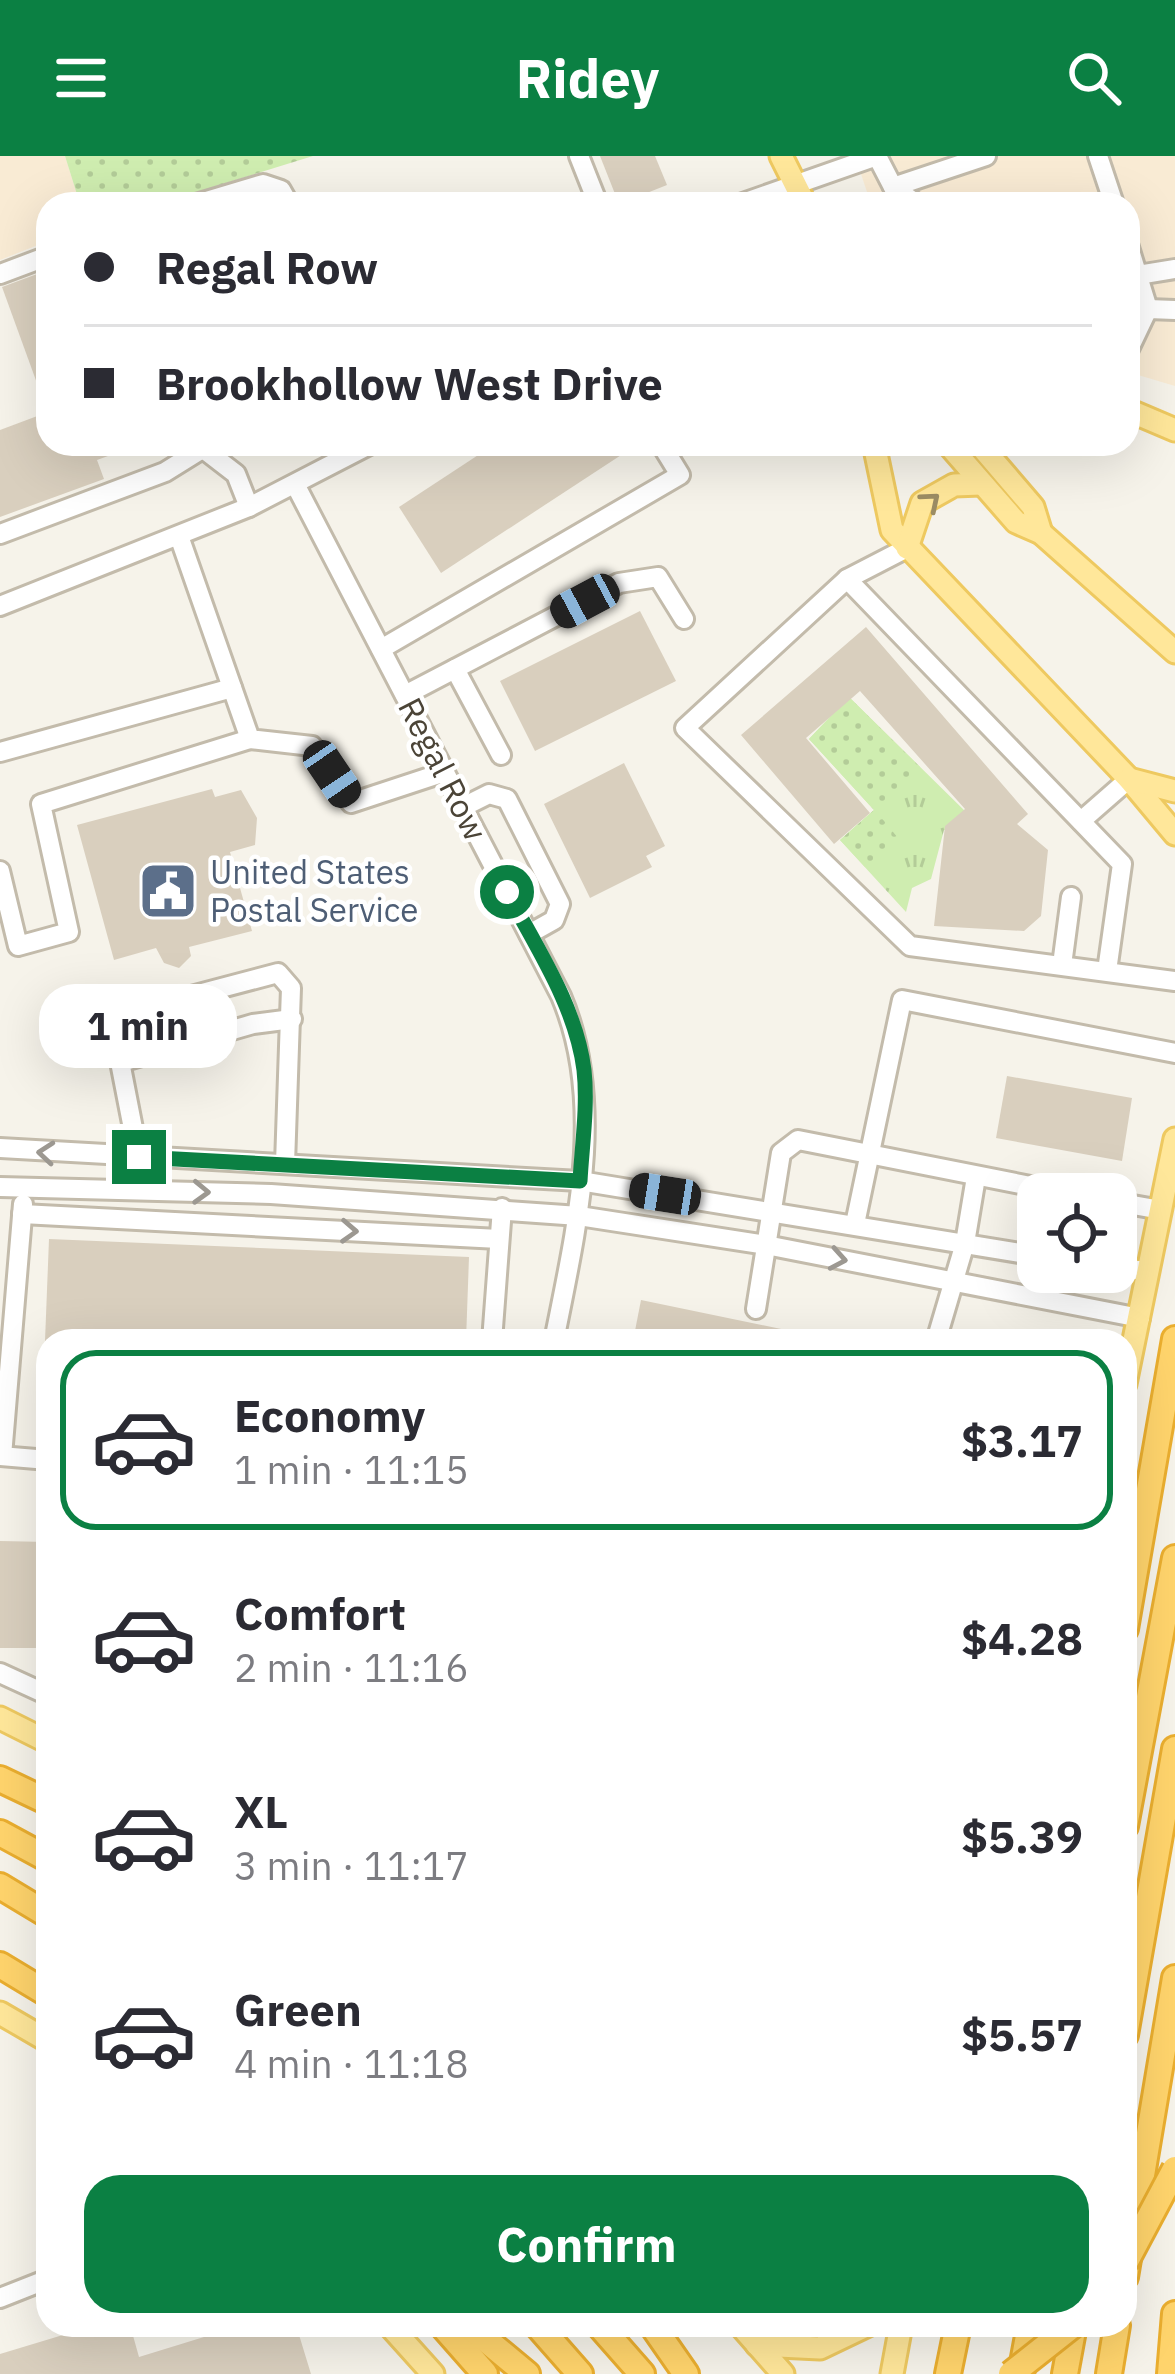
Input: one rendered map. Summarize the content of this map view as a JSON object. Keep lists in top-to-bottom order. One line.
{"streets":{"street":["Regal Row"]},"places":{"public building":["United States Postal Service"]},"page":{"header":"Ridey","banner":["Regal Row","Brookhollow West Drive"],"bubble":"1 min","list":[{"name":"Economy","note":"1 min · 11:15","value":"$3.17"},{"name":"Comfort","note":"2 min · 11:16","value":"$4.28"},{"name":"XL","note":"3 min · 11:17","value":"$5.39"},{"name":"Green","note":"4 min · 11:18","value":"$5.57"}],"buttons":"Confirm"}}
